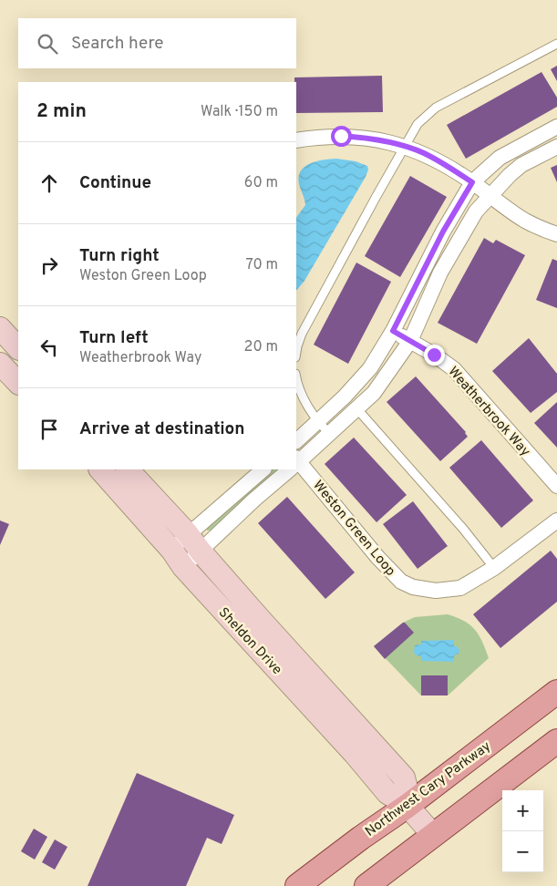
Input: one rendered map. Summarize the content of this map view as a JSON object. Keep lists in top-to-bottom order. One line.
{"streets":{"main road":["Northwest Cary Parkway"],"street":["Weatherbrook Way","Weston Green Loop","Sheldon Drive"]},"crossings":[["Sheldon Drive","Northwest Cary Parkway"]],"page":{"search":"Search here","heading":["2 min","Walk · 150 m"],"list":[["Continue","60 m"],["Turn right","Weston Green Loop","70 m"],["Turn left","Weatherbrook Way","20 m"],"Arrive at destination"],"map_buttons":["+","−"]}}
